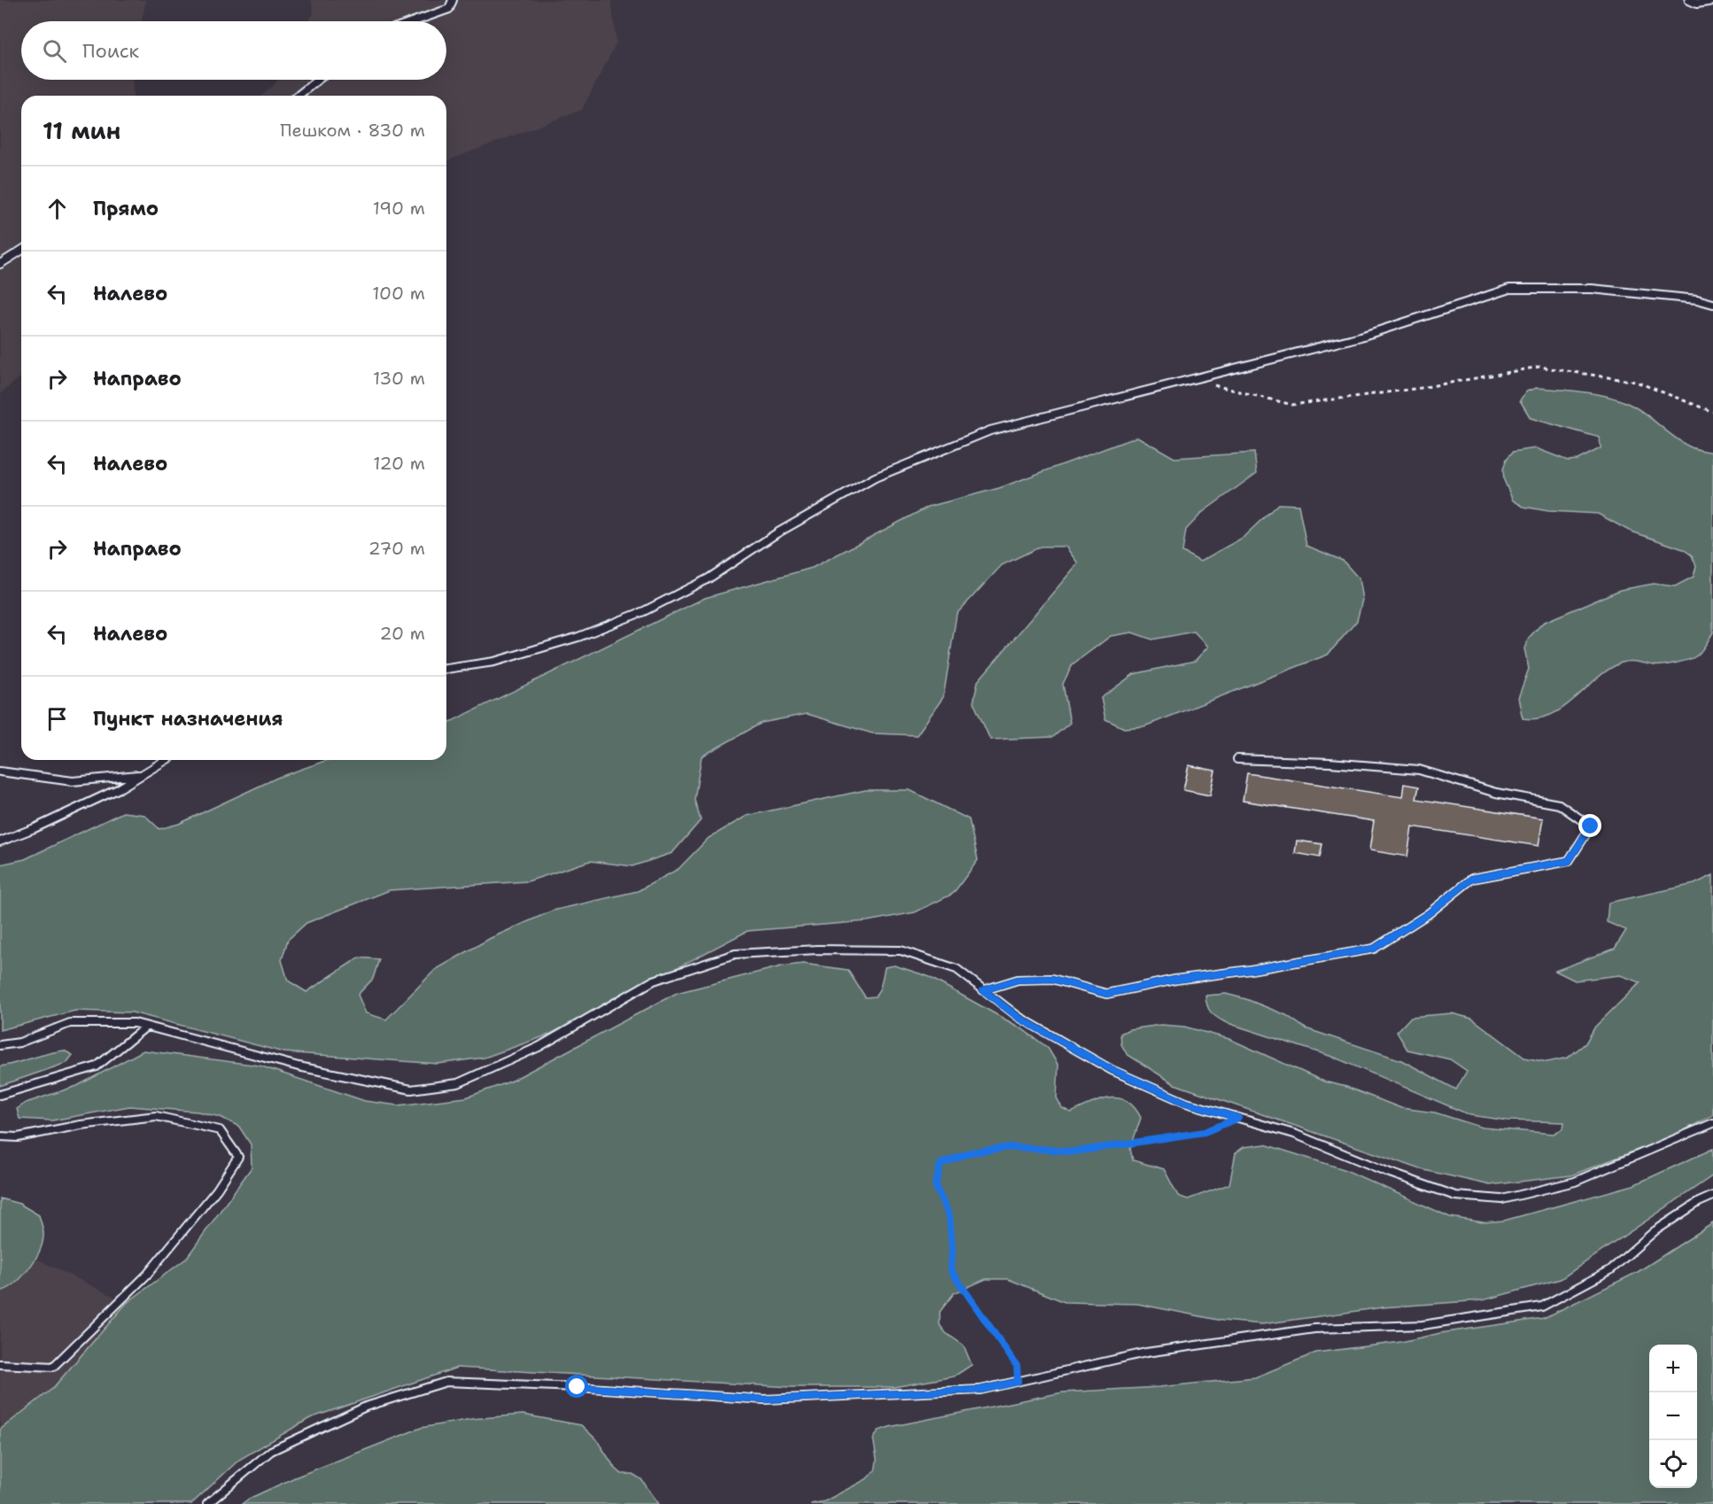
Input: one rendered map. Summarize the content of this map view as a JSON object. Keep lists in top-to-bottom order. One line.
{"page":{"search":"Поиск","heading":["11 мин","Пешком · 830 m"],"list":[["Прямо","190 m"],["Налево","100 m"],["Направо","130 m"],["Налево","120 m"],["Направо","270 m"],["Налево","20 m"],"Пункт назначения"],"map_buttons":["+","−"]}}
